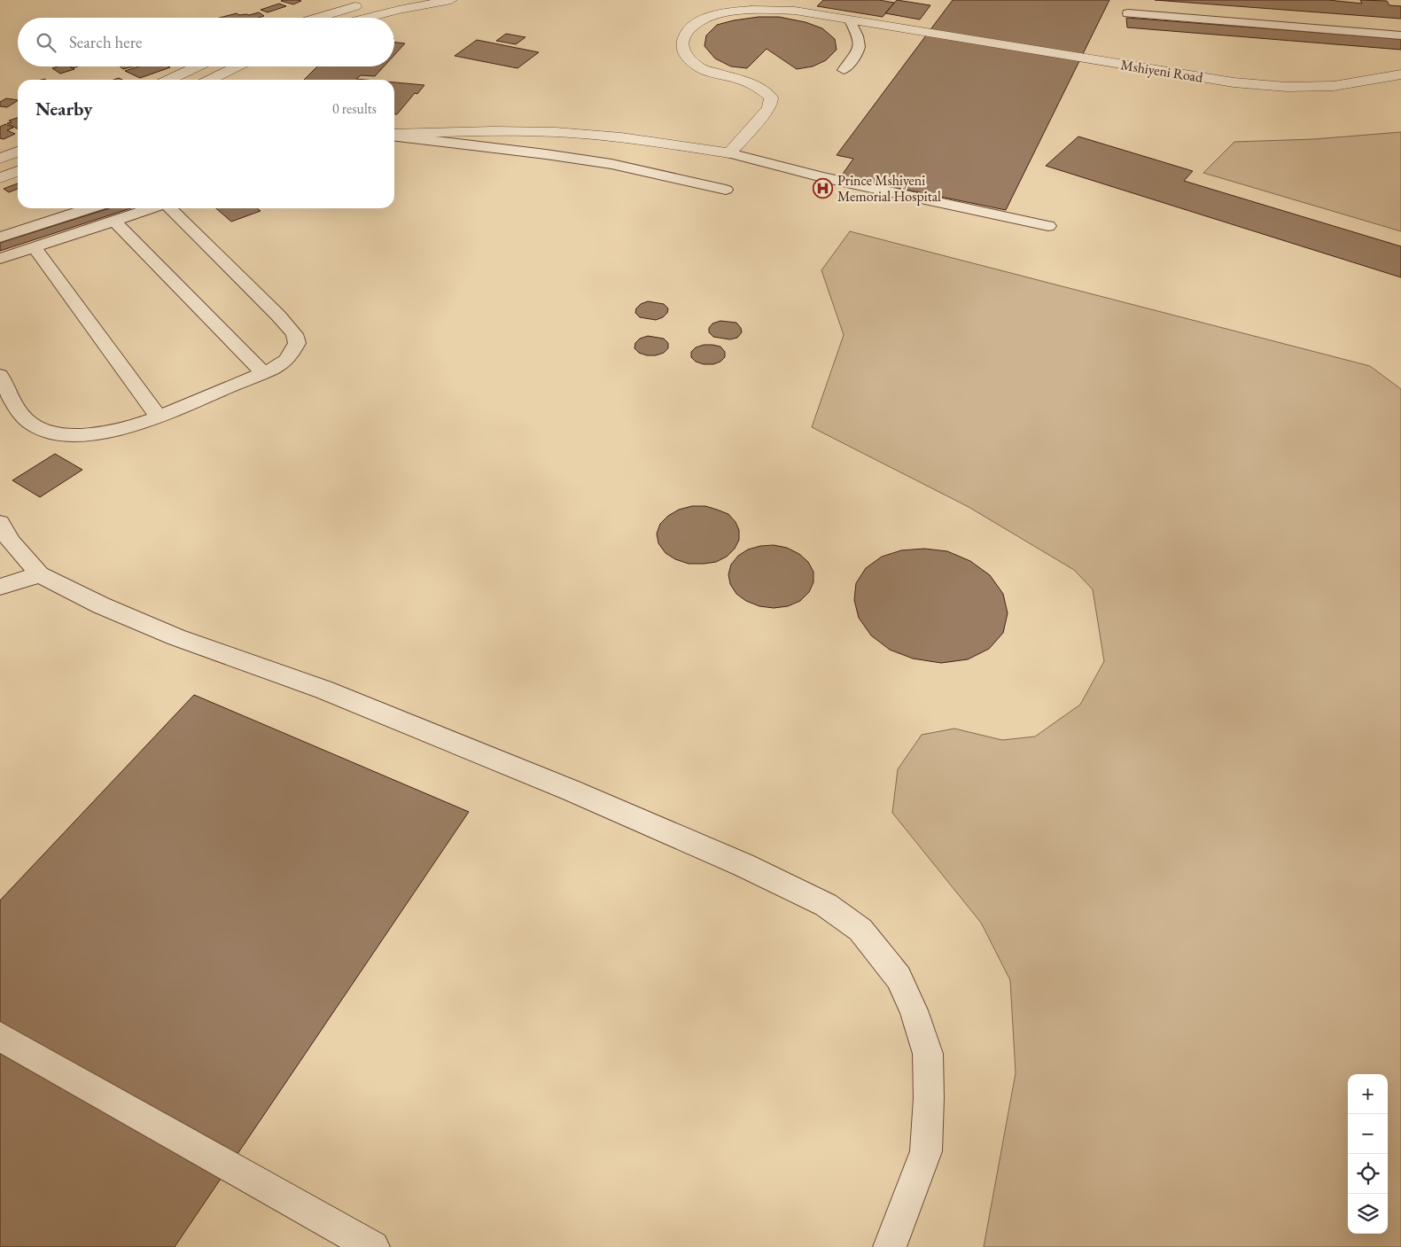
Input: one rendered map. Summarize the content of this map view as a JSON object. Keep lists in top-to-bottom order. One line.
{"streets":{"street":["Mshiyeni Road"]},"places":{"hospital":["Prince Mshiyeni Memorial Hospital"]},"page":{"search":"Search here","heading":["Nearby","0 results"],"map_buttons":["+","−"]}}
